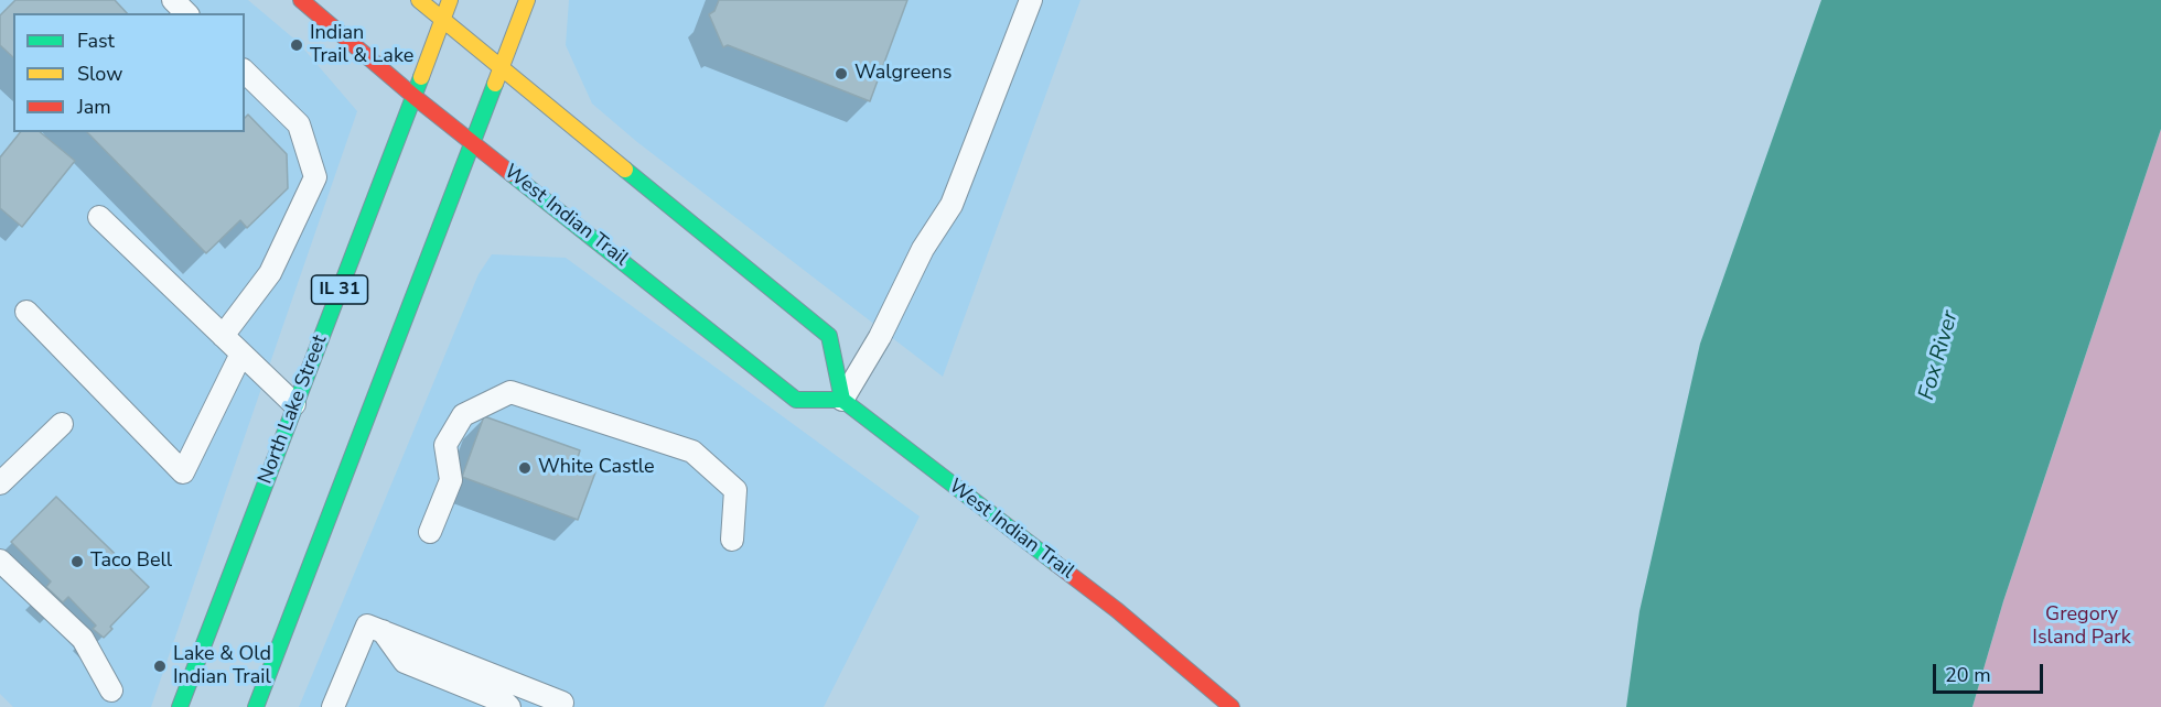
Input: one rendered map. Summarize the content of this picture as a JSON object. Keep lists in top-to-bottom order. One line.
{"streets":{"main road":["West Indian Trail","IL 31","North Lake Street"]},"crossings":[["West Indian Trail","North Lake Street"]],"water":["Fox River"],"parks":["Gregory Island Park"],"places":["Indian Trail & Lake","Walgreens","White Castle","Taco Bell","Lake & Old Indian Trail"],"legend":["Fast","Slow","Jam"],"scale_bar":"20 m"}
